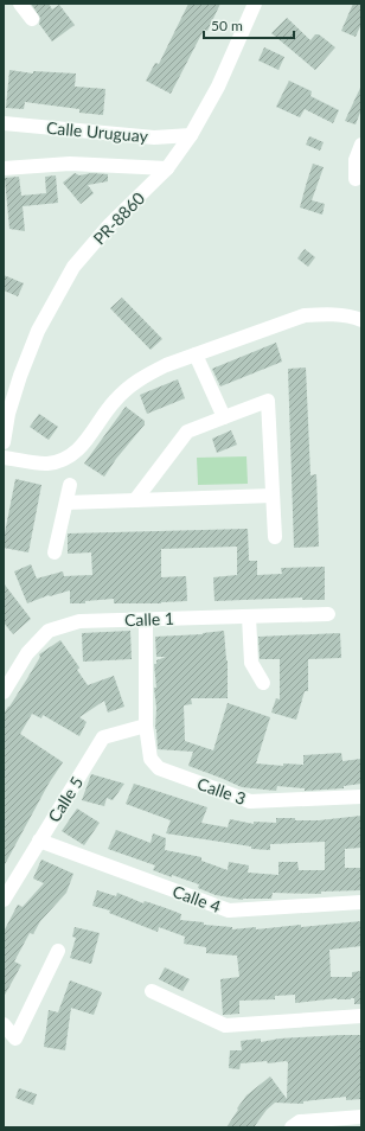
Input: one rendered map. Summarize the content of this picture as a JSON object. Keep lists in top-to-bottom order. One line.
{"streets":{"street":["Calle Uruguay","PR-8860","Calle 1","Calle 3","Calle 5","Calle 4"]},"crossings":[["Calle Uruguay","PR-8860"],["Calle 1","Calle 3"],["Calle 3","Calle 5"],["Calle 5","Calle 4"]],"scale_bar":"50 m"}
